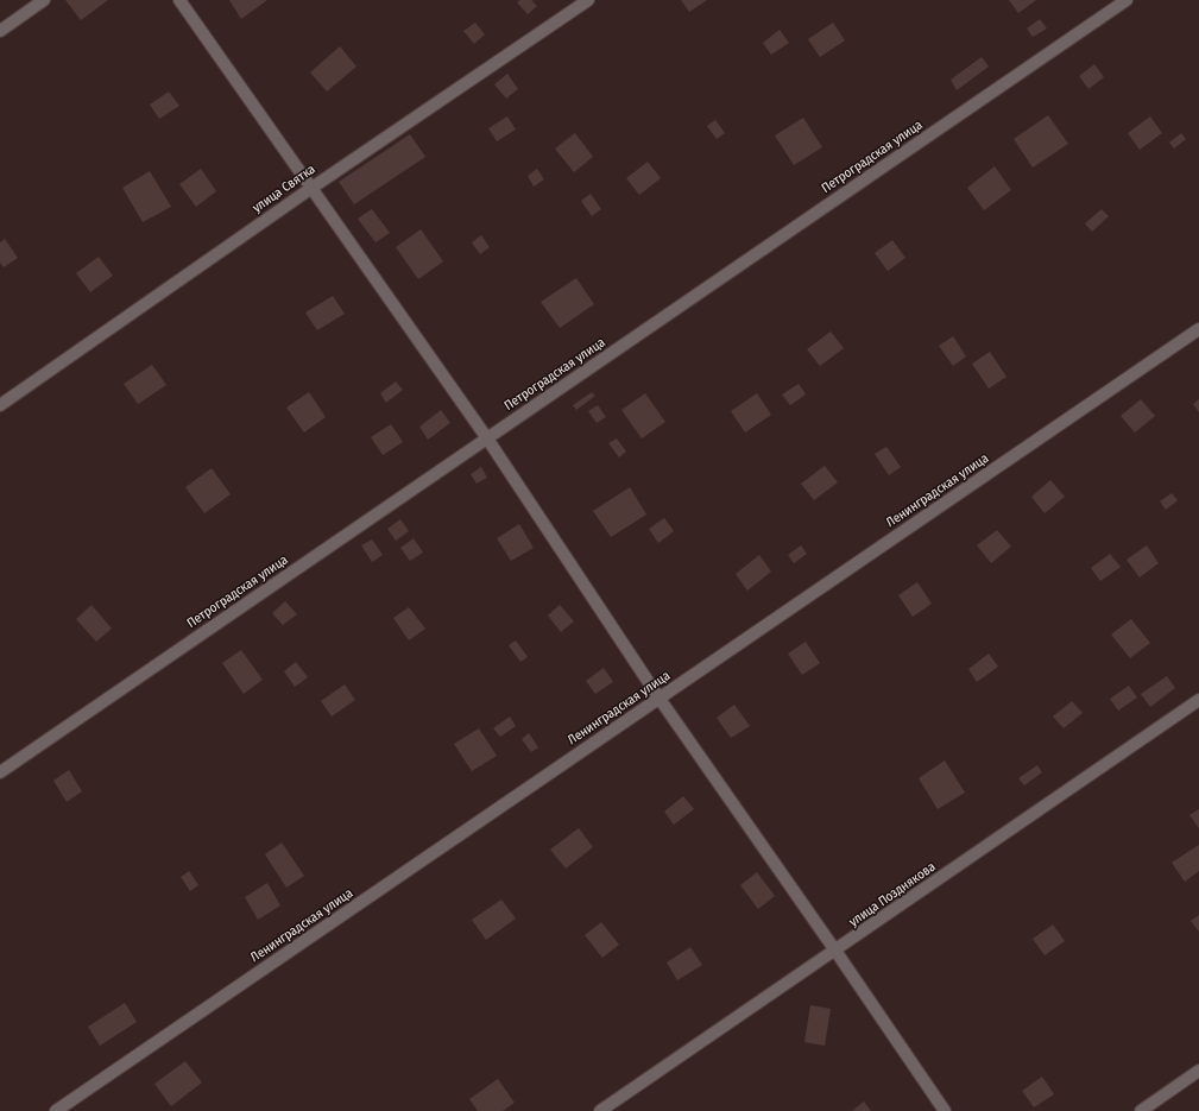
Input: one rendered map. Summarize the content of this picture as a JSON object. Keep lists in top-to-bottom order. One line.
{"streets":{"street":["Петроградская улица","улица Святка","Ленинградская улица","улица Позднякова"]}}
